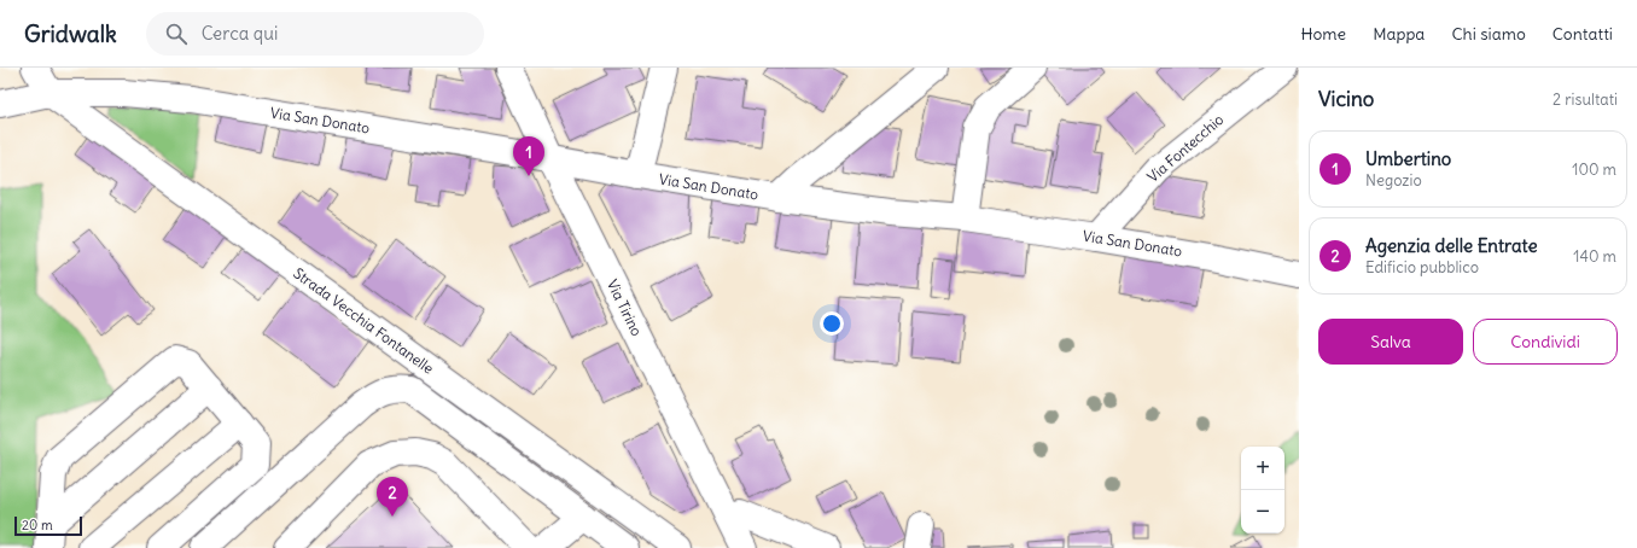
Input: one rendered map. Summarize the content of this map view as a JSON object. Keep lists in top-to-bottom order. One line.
{"streets":{"street":["Via San Donato","Via Fontecchio","Via Tirino","Strada Vecchia Fontanelle"]},"crossings":[["Via San Donato","Via Fontecchio"],["Via San Donato","Via Tirino"],["Via San Donato","Strada Vecchia Fontanelle"]],"scale_bar":"20 m","page":{"header":"Gridwalk","search":"Cerca qui","nav":["Home","Mappa","Chi siamo","Contatti"],"heading":["Vicino","2 risultati"],"list":[{"mark":"1","name":"Umbertino","note":"Negozio","value":"100 m"},{"mark":"2","name":"Agenzia delle Entrate","note":"Edificio pubblico","value":"140 m"}],"pins":["1","2"],"buttons":["Salva","Condividi"],"map_buttons":["+","−"],"scale":"20 m"}}
